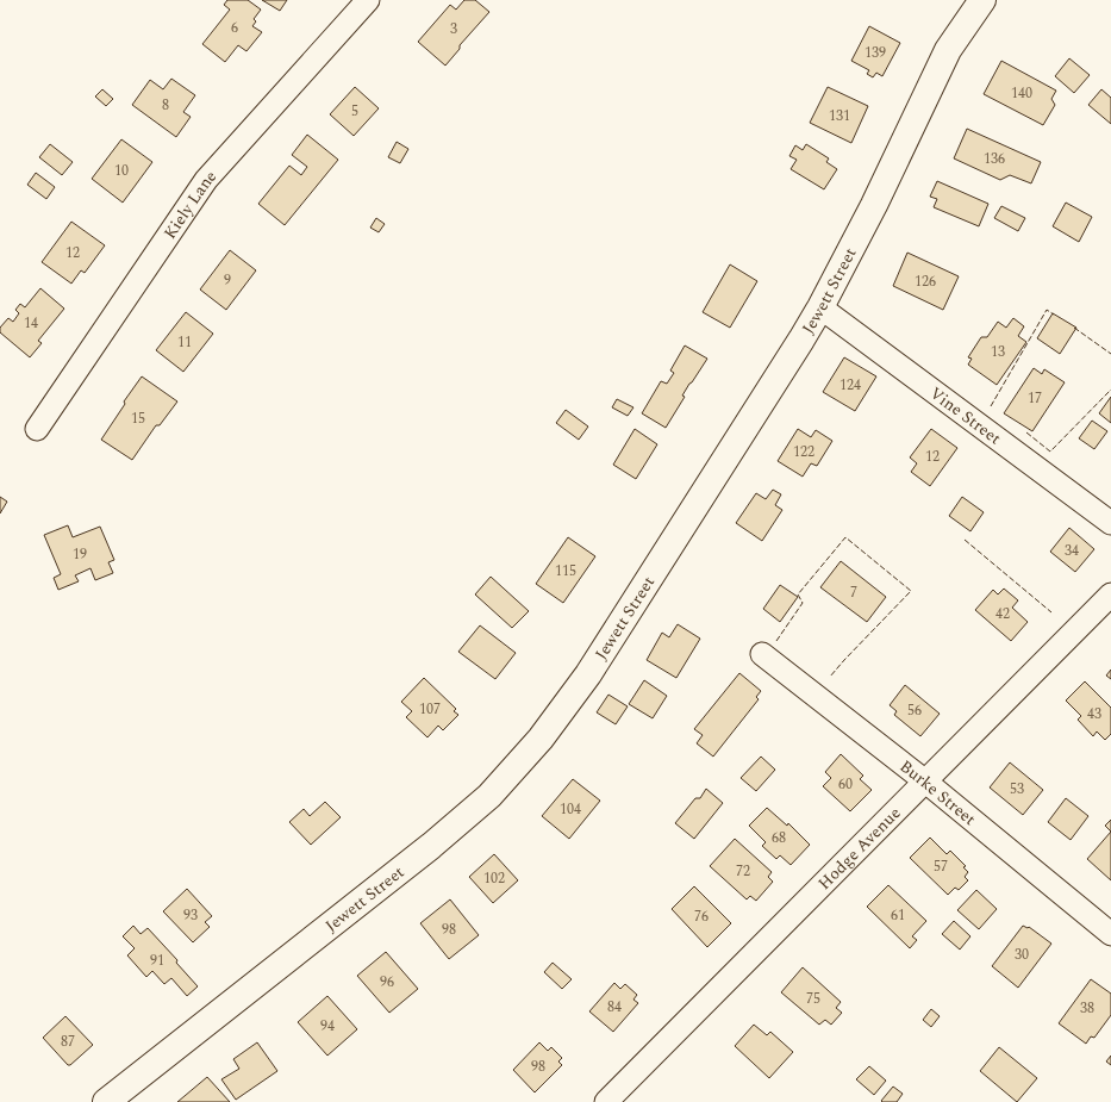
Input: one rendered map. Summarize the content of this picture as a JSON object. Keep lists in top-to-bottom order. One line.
{"streets":{"street":["Kiely Lane","Jewett Street","Vine Street","Burke Street","Hodge Avenue"]},"crossings":[["Jewett Street","Vine Street"],["Burke Street","Hodge Avenue"]],"house_numbers":["6","3","139","140","8","5","131","136","10","12","9","126","14","11","13","124","17","15","122","12","34","19","115","7","42","107","56","43","60","53","104","68","57","72","102","93","61","76","98","30","91","96","75","84","38","94","87","98"]}
